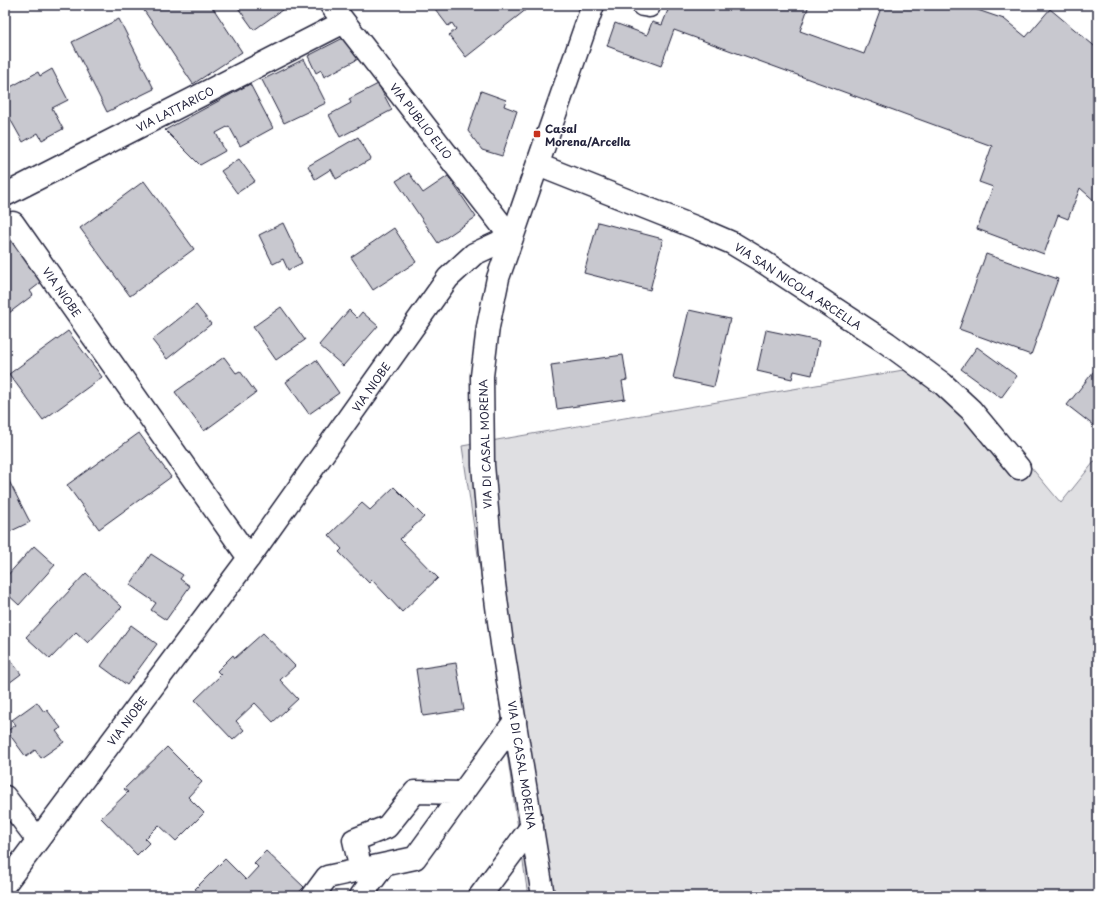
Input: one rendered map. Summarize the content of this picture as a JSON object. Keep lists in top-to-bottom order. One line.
{"streets":{"street":["VIA LATTARICO","VIA PUBLIO ELIO","VIA SAN NICOLA ARCELLA","VIA NIOBE","VIA DI CASAL MORENA"]},"crossings":[["VIA LATTARICO","VIA PUBLIO ELIO"],["VIA PUBLIO ELIO","VIA NIOBE"],["VIA PUBLIO ELIO","VIA DI CASAL MORENA"],["VIA SAN NICOLA ARCELLA","VIA DI CASAL MORENA"],["VIA NIOBE","VIA DI CASAL MORENA"]],"places":{"transit":["Casal Morena/Arcella"]}}
